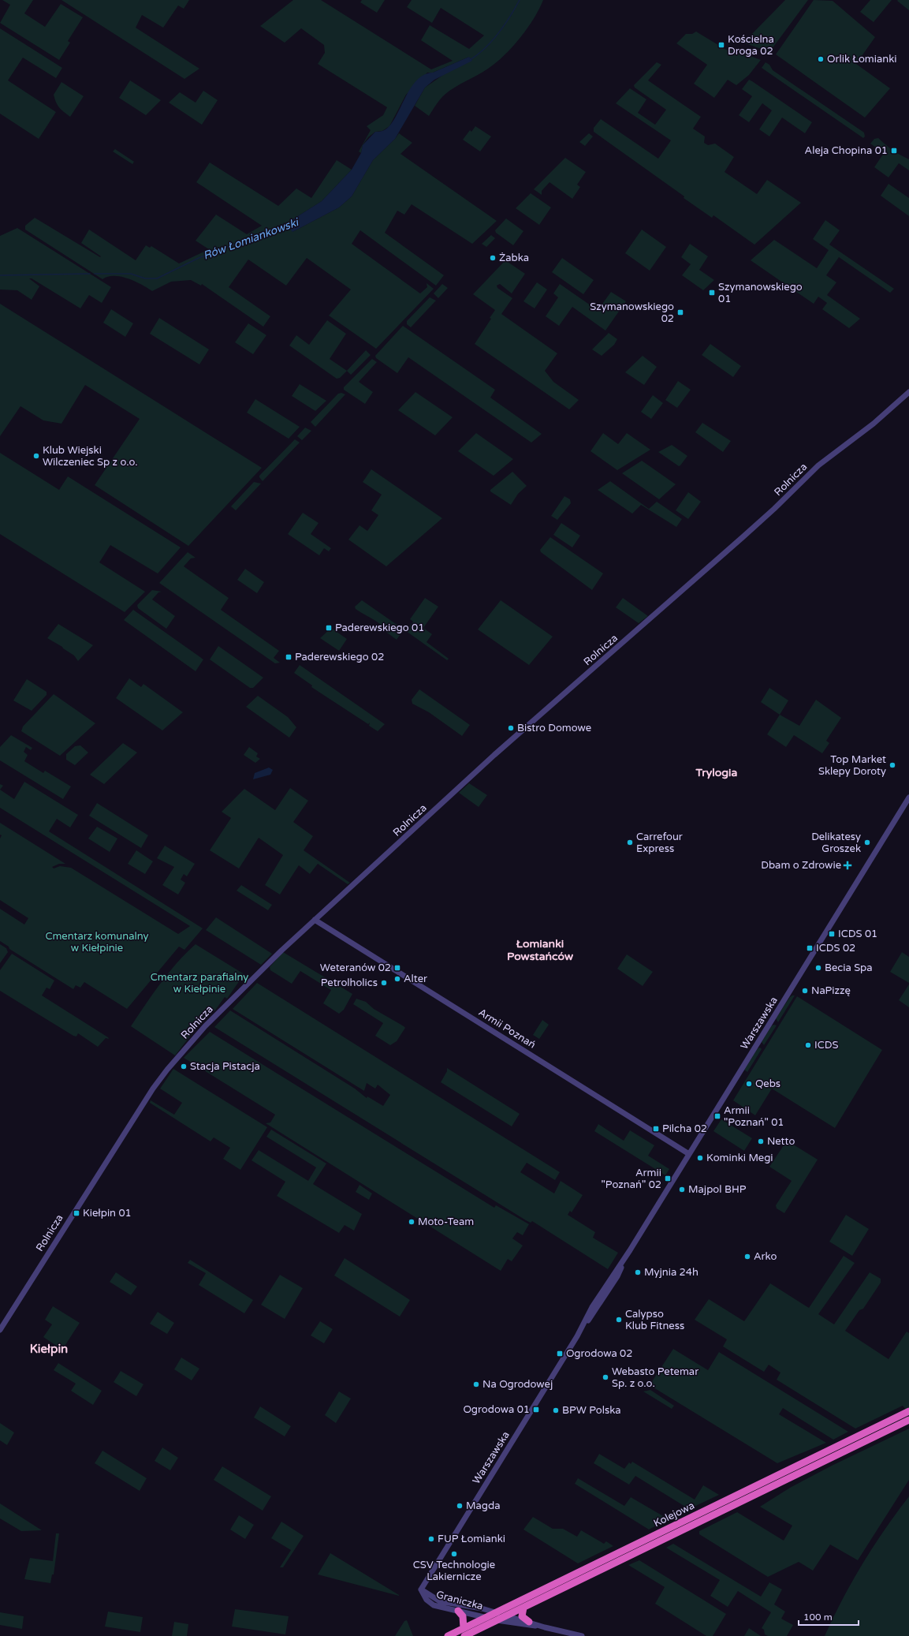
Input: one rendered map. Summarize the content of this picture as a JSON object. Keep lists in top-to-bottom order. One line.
{"streets":{"highway":["Kolejowa"],"street":["Rolnicza","Warszawska","Armii Poznań","Graniczka"]},"crossings":[["Rolnicza","Armii Poznań"],["Warszawska","Armii Poznań"],["Warszawska","Graniczka"],["Kolejowa","Graniczka"]],"districts":["Trylogia","Łomianki Powstańców","Kiełpin"],"water":["Rów Łomiankowski"],"parks":["Cmentarz komunalny w Kiełpinie","Cmentarz parafialny w Kiełpinie"],"places":{"transit":["Kościelna Droga 02","Aleja Chopina 01","Szymanowskiego 01","Szymanowskiego 02","Paderewskiego 01","Paderewskiego 02","ICDS 01","ICDS 02","Weteranów 02","Armii \"Poznań\" 01","Pilcha 02","Armii \"Poznań\" 02","Kiełpin 01","Ogrodowa 02","Ogrodowa 01"],"other":["Orlik Łomianki","Żabka","Klub Wiejski Wilczeniec Sp z o.o.","Bistro Domowe","Top Market Sklepy Doroty","Carrefour Express","Delikatesy Groszek","Becia Spa","Alter","Petrolholics","NaPizzę","ICDS","Stacja Pistacja","Qebs","Netto","Kominki Megi","Majpol BHP","Moto-Team","Arko","Myjnia 24h","Calypso Klub Fitness","Webasto Petemar Sp. z o.o.","Na Ogrodowej","BPW Polska","Magda","FUP Łomianki","CSV Technologie Lakiernicze"],"health":["Dbam o Zdrowie"]},"scale_bar":"100 m"}
